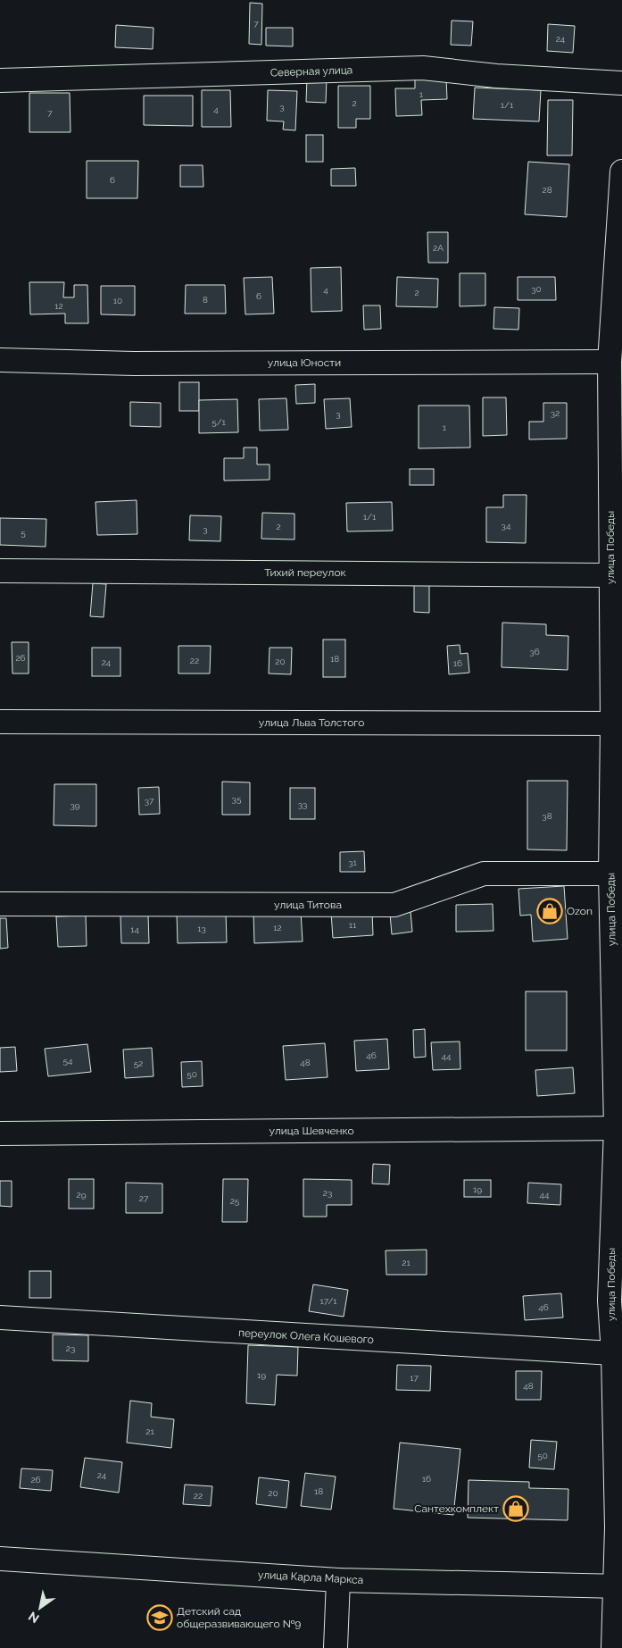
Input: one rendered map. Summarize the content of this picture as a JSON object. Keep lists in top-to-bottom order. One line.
{"streets":{"street":["Северная улица","улица Юности","улица Победы","Тихий переулок","улица Льва Толстого","улица Титова","улица Шевченко","переулок Олега Кошевого","улица Карла Маркса"]},"crossings":[["улица Юности","улица Победы"],["улица Победы","Тихий переулок"],["улица Победы","улица Льва Толстого"],["улица Победы","улица Титова"],["улица Победы","улица Шевченко"],["улица Победы","переулок Олега Кошевого"],["улица Победы","улица Карла Маркса"]],"places":{"shop":["Ozon","Сантехкомплект"],"school or university":["Детский сад общеразвивающего №9"]},"house_numbers":["7","24","1","2","1/1","3","4","7","6","28","2А","30","4","2","6","8","10","12","32","3","5/1","1","1/1","34","2","3","5","36","26","18","22","20","24","16","35","37","33","39","38","31","11","12","13","14","46","44","54","48","52","50","19","23","29","44","27","25","21","17/1","46","23","19","17","48","21","50","24","16","26","18","20","22"],"north":"bottom left"}
